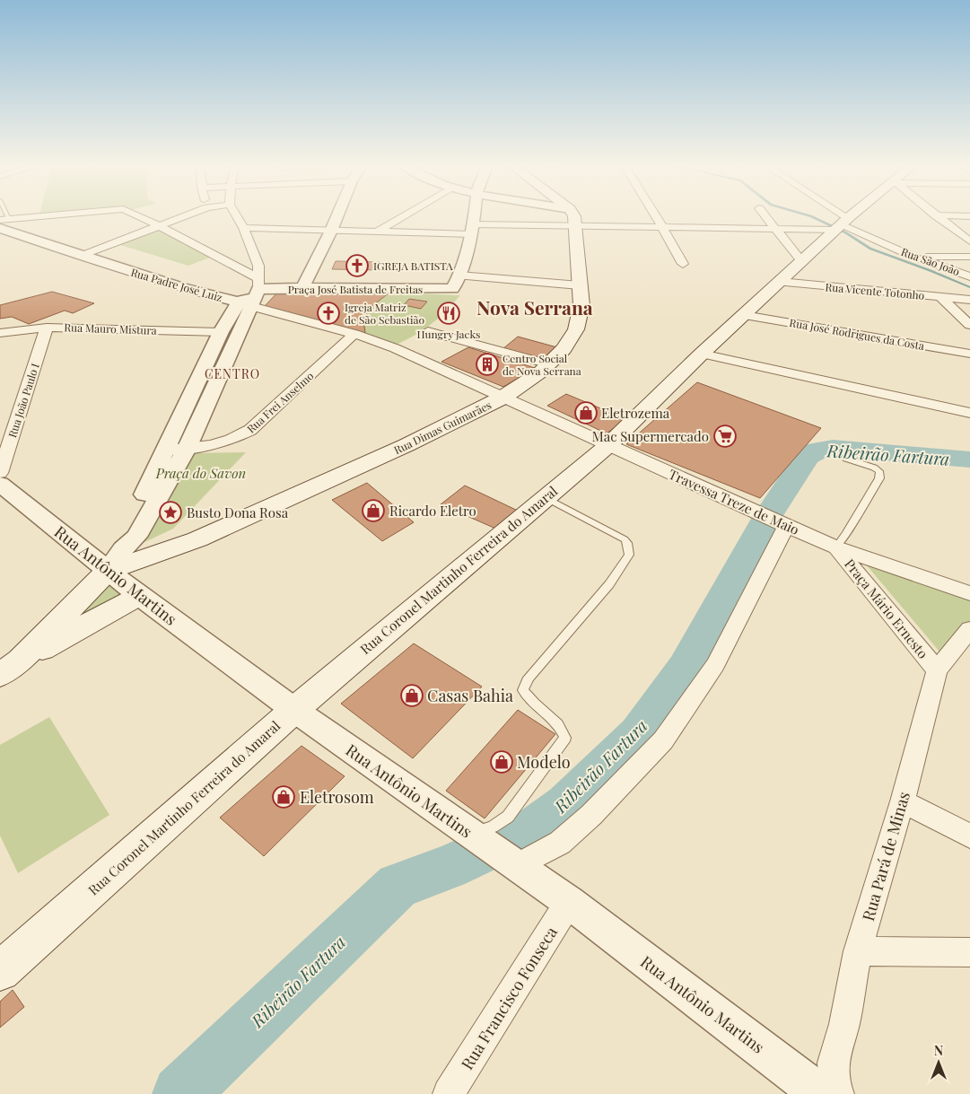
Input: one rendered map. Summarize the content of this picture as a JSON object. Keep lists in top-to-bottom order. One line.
{"streets":{"main road":["Rua Dimas Guimarães","Rua Coronel Martinho Ferreira do Amaral"],"street":["Rua São João","Rua Padre José Luiz","Praça José Batista de Freitas","Rua Vicente Totonho","Rua Mauro Mistura","Rua José Rodrigues da Costa","Rua João Paulo I","Rua Frei Anselmo","Travessa Treze de Maio","Rua Antônio Martins","Praça Mário Ernesto","Rua Pará de Minas","Rua Francisco Fonseca"]},"crossings":[["Rua São João","Rua Coronel Martinho Ferreira do Amaral"],["Rua Padre José Luiz","Praça José Batista de Freitas"],["Rua Padre José Luiz","Rua Frei Anselmo"],["Rua Padre José Luiz","Rua Dimas Guimarães"],["Rua Padre José Luiz","Travessa Treze de Maio"],["Rua Vicente Totonho","Rua Coronel Martinho Ferreira do Amaral"],["Rua Mauro Mistura","Rua João Paulo I"],["Rua José Rodrigues da Costa","Rua Coronel Martinho Ferreira do Amaral"],["Rua Dimas Guimarães","Travessa Treze de Maio"],["Rua Dimas Guimarães","Rua Antônio Martins"],["Travessa Treze de Maio","Rua Coronel Martinho Ferreira do Amaral"],["Travessa Treze de Maio","Praça Mário Ernesto"],["Rua Coronel Martinho Ferreira do Amaral","Rua Antônio Martins"],["Rua Antônio Martins","Rua Francisco Fonseca"],["Praça Mário Ernesto","Rua Pará de Minas"]],"districts":["Nova Serrana","CENTRO"],"water":["Ribeirão Fartura"],"parks":["Praça do Savon"],"places":{"church":["IGREJA BATISTA","Igreja Matriz de São Sebastião"],"restaurant":["Hungry Jacks"],"building":["Centro Social de Nova Serrana"],"shop":["Eletrozema","Ricardo Eletro","Casas Bahia","Modelo","Eletrosom"],"supermarket":["Mac Supermercado"],"place":["Busto Dona Rosa"]},"north":"top"}
